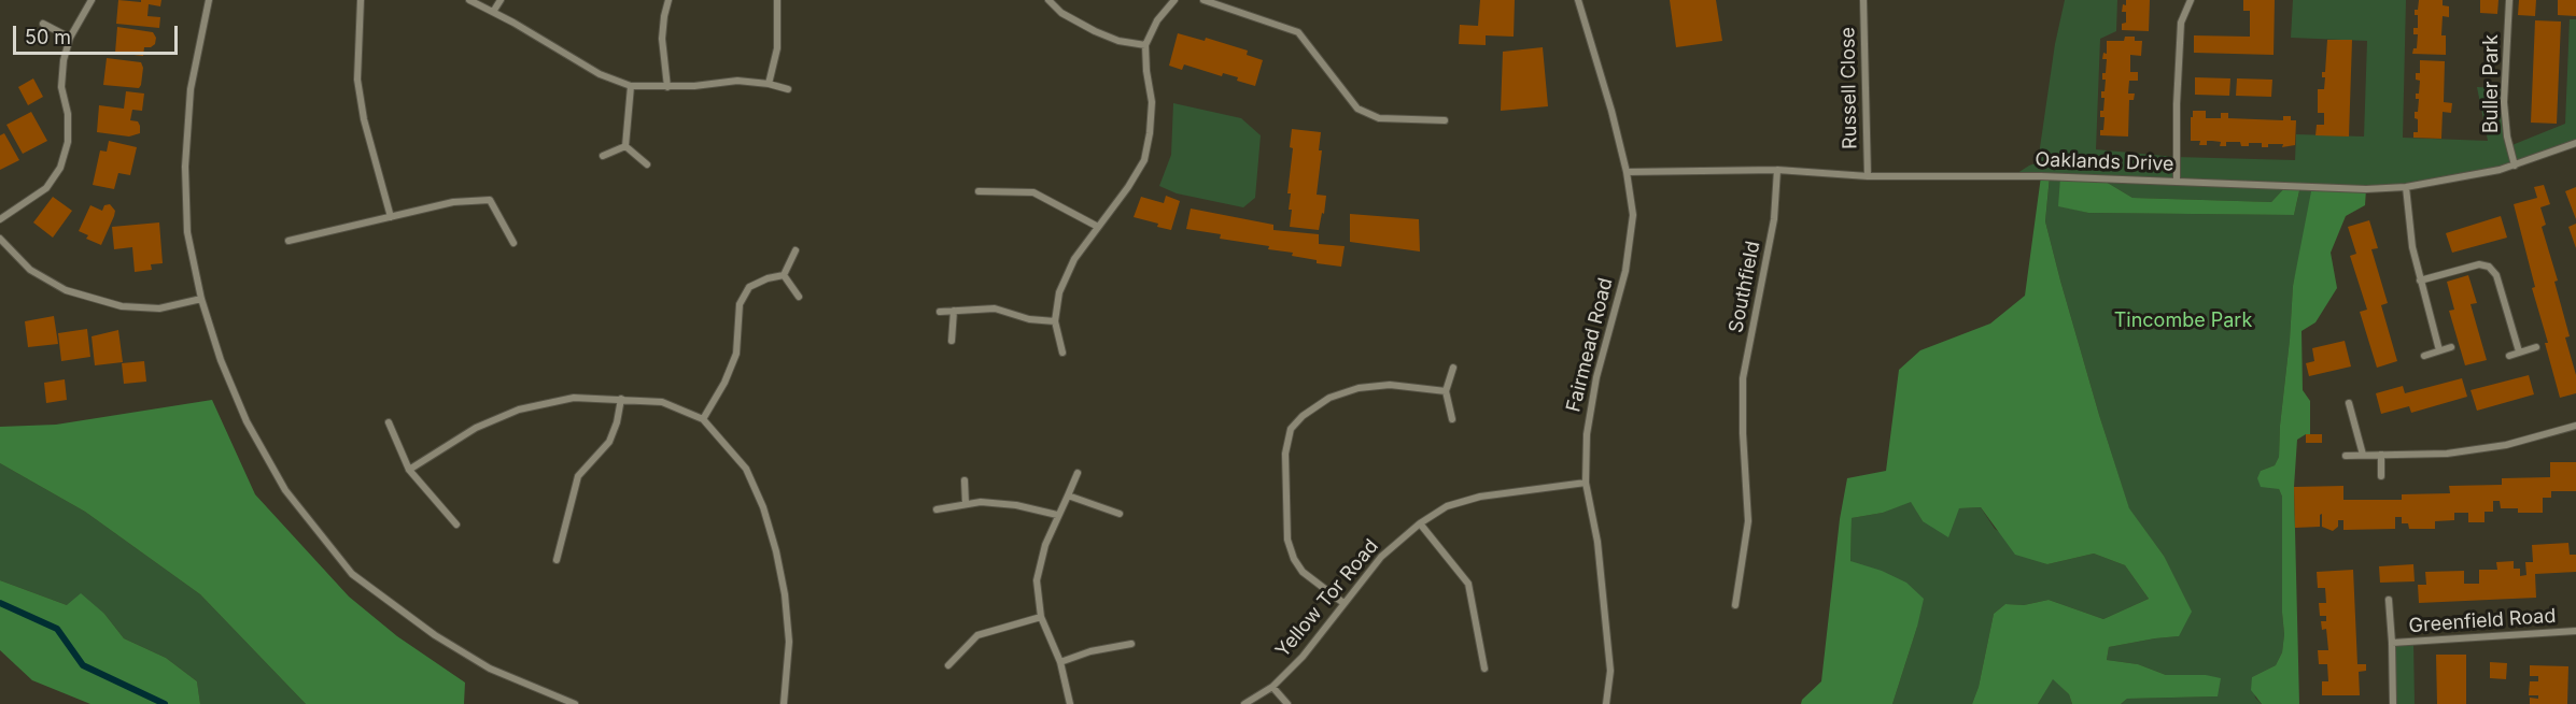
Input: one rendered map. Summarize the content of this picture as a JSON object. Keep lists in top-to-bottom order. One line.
{"streets":{"street":["Buller Park","Russell Close","Oaklands Drive","Southfield","Fairmead Road","Yellow Tor Road","Greenfield Road"]},"crossings":[["Buller Park","Oaklands Drive"],["Russell Close","Oaklands Drive"],["Oaklands Drive","Southfield"],["Oaklands Drive","Fairmead Road"],["Fairmead Road","Yellow Tor Road"]],"parks":["Tincombe Park"],"scale_bar":"50 m"}
